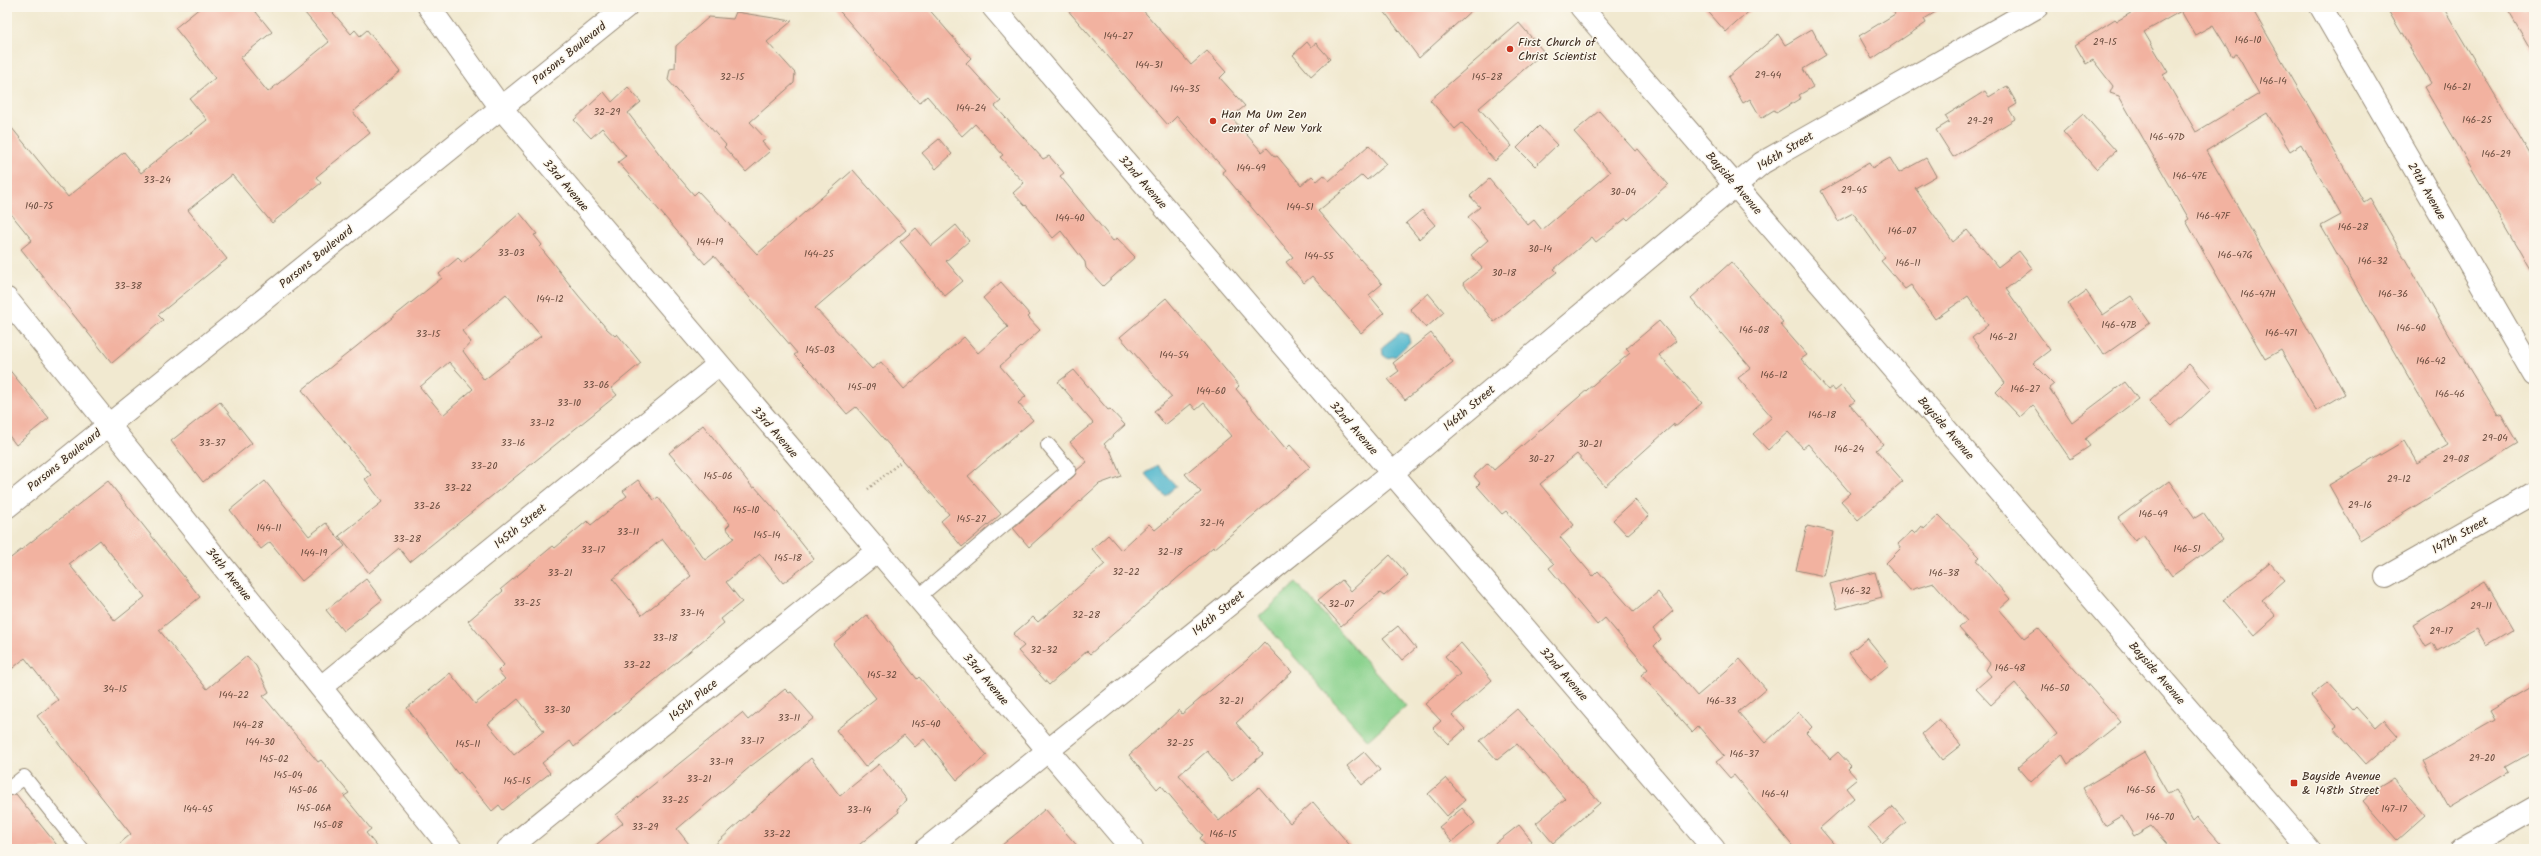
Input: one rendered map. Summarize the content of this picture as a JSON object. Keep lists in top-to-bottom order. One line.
{"streets":{"street":["Parsons Boulevard","146th Street","32nd Avenue","Bayside Avenue","33rd Avenue","29th Avenue","145th Street","147th Street","34th Avenue","145th Place"]},"crossings":[["Parsons Boulevard","33rd Avenue"],["Parsons Boulevard","34th Avenue"],["146th Street","32nd Avenue"],["146th Street","Bayside Avenue"],["146th Street","33rd Avenue"],["33rd Avenue","145th Street"],["33rd Avenue","145th Place"],["145th Street","34th Avenue"]],"places":{"other":["First Church of Christ Scientist","Han Ma Um Zen Center of New York"],"transit":["Bayside Avenue & 148th Street"]},"house_numbers":["144-27","146-10","29-15","144-31","29-44","32-15","145-28","146-14","146-21","144-35","144-24","32-29","146-25","29-29","146-47D","146-29","144-49","146-47E","33-24","29-45","30-04","140-75","144-51","146-47F","144-40","146-28","146-07","144-19","30-14","33-03","144-25","146-47G","144-55","146-32","146-11","30-18","33-38","146-47H","146-36","144-12","146-47B","146-40","146-08","146-47I","33-15","146-21","145-03","144-54","146-42","146-12","33-06","145-09","146-27","144-60","146-46","33-10","146-18","33-12","29-04","33-37","33-16","30-21","146-24","30-27","29-08","33-20","145-06","29-12","33-22","29-16","33-26","145-10","146-49","145-27","32-14","144-11","33-11","145-14","33-28","146-51","33-17","32-18","144-19","145-18","32-22","33-21","146-38","146-32","33-25","32-07","29-11","33-14","32-28","29-17","33-18","32-32","33-22","146-48","145-32","146-50","34-15","144-22","32-21","146-33","33-30","33-11","145-40","144-28","33-17","144-30","32-25","145-11","146-37","29-20","145-02","33-19","145-04","33-21","145-15","145-06","146-56","146-41","33-25","145-06A","144-45","147-17","33-14","146-70","145-08","33-29","33-22","146-15"]}
